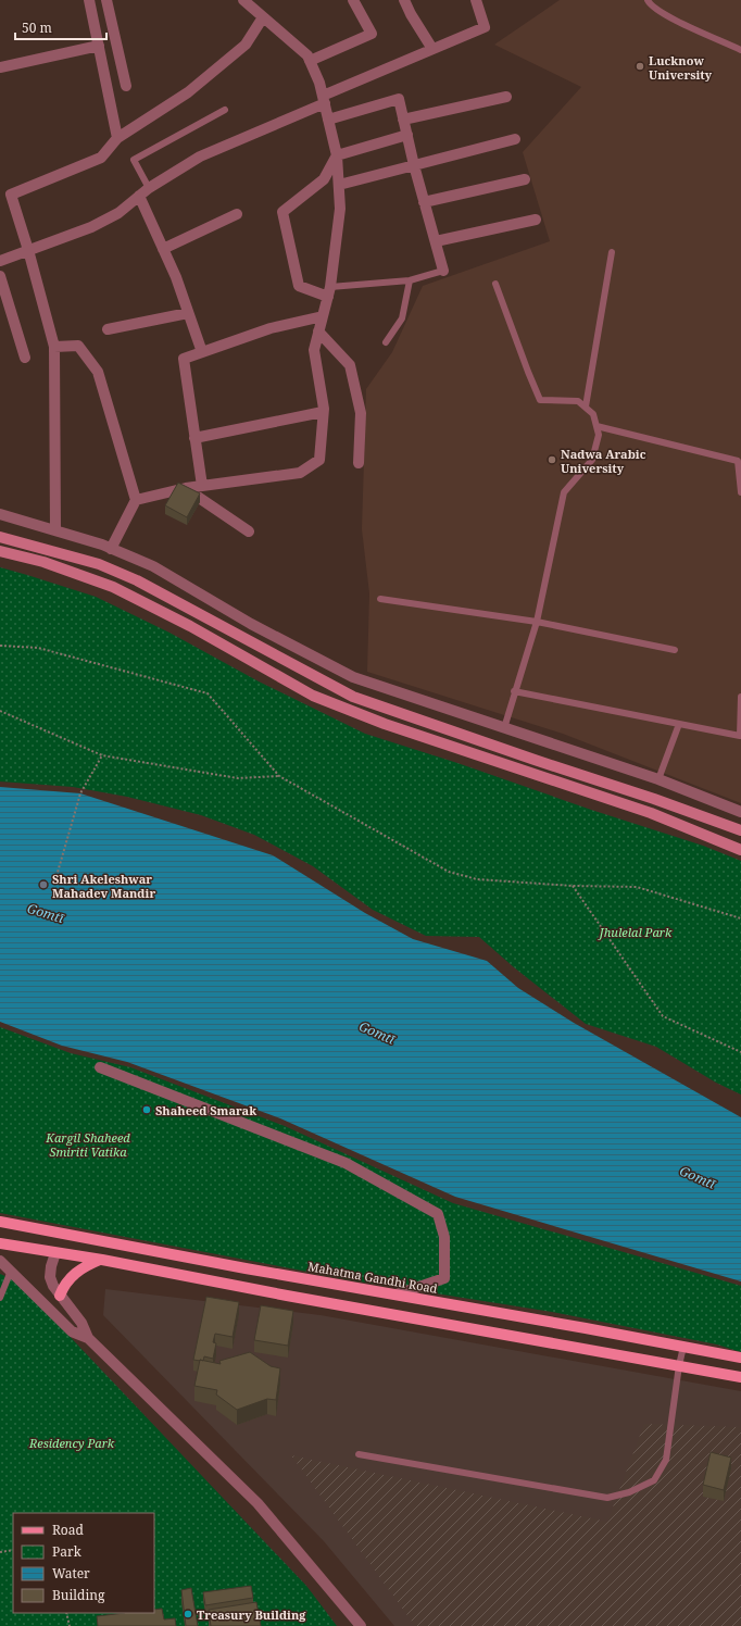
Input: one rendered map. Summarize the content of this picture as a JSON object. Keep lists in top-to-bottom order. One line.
{"streets":{"main road":["Mahatma Gandhi Road"]},"water":["Gomtī"],"parks":["Jhulelal Park","Kargil Shaheed Smiriti Vatika","Residency Park"],"places":["Lucknow University","Nadwa Arabic University","Shri Akeleshwar Mahadev Mandir","Shaheed Smarak","Treasury Building"],"legend":["Road","Park","Water","Building"],"scale_bar":"50 m"}
